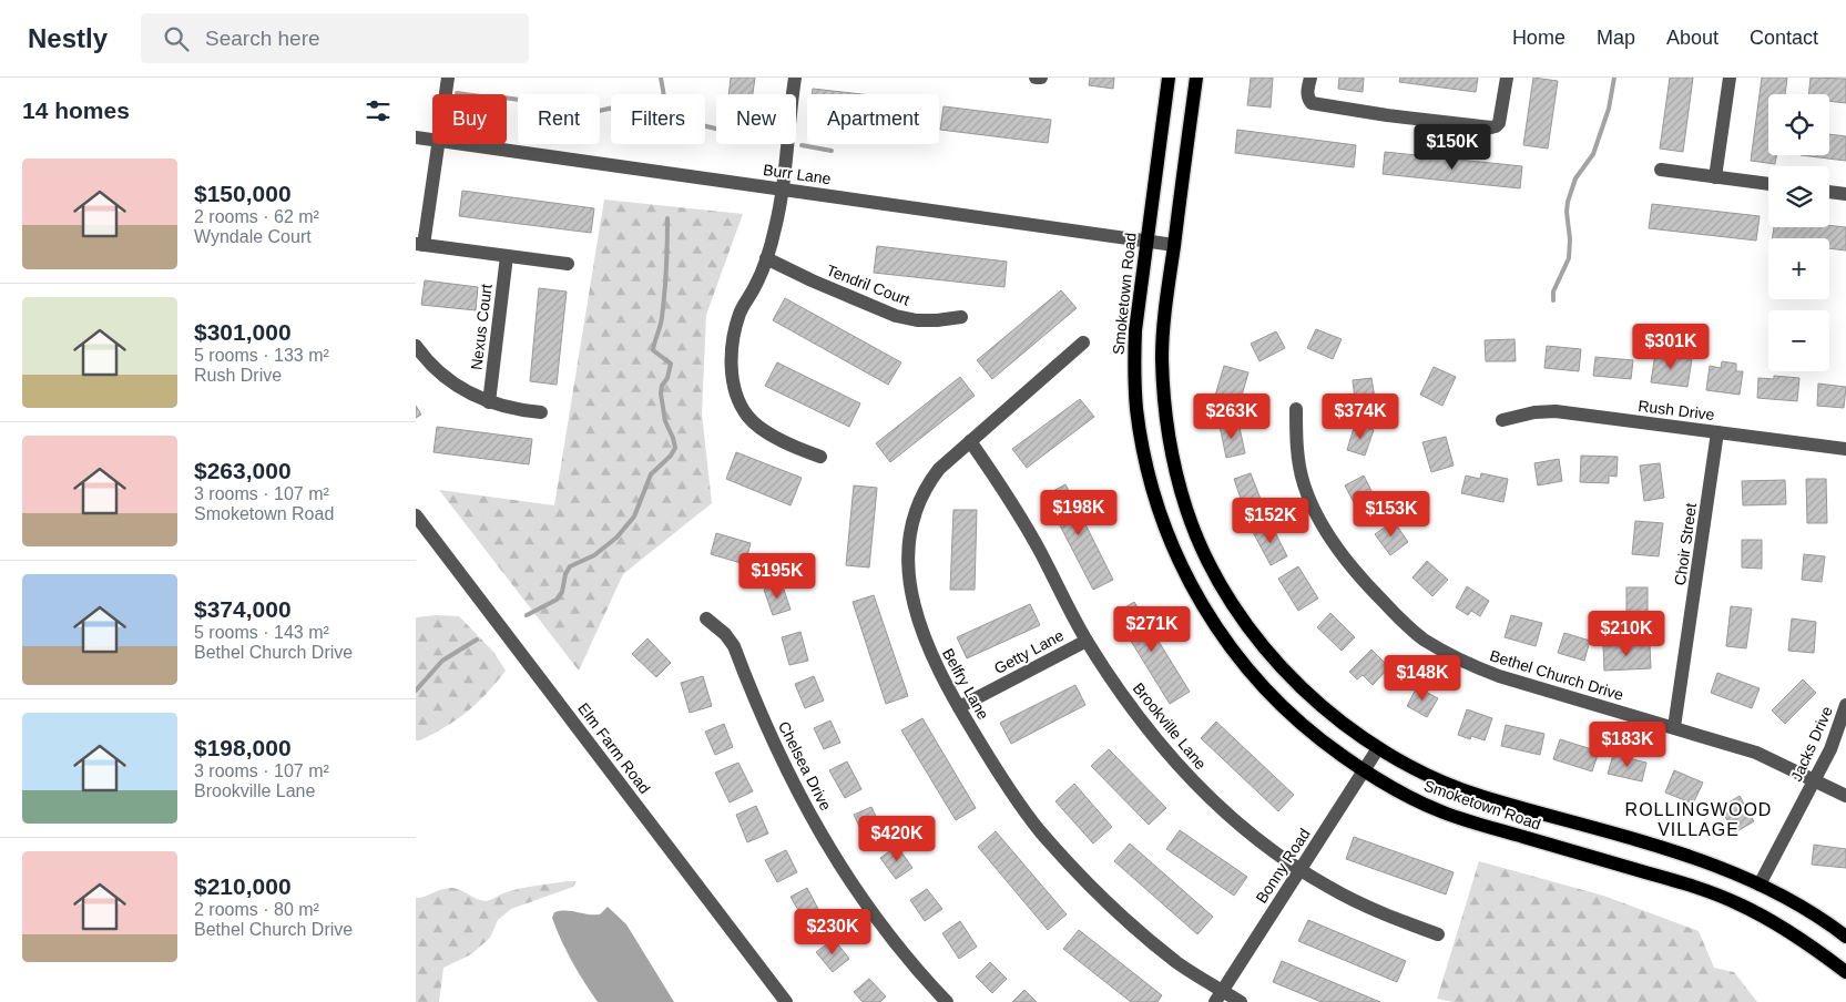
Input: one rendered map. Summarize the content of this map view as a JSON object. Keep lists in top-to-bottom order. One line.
{"streets":{"main road":["Smoketown Road"],"street":["Burr Lane","Tendril Court","Nexus Court","Rush Drive","Choir Street","Getty Lane","Bethel Church Drive","Belfry Lane","Brookville Lane","Jacks Drive","Elm Farm Road","Chelsea Drive","Bonny Road"]},"crossings":[["Burr Lane","Smoketown Road"],["Smoketown Road","Jacks Drive"],["Smoketown Road","Bonny Road"],["Rush Drive","Choir Street"],["Choir Street","Bethel Church Drive"],["Getty Lane","Belfry Lane"],["Getty Lane","Brookville Lane"],["Bethel Church Drive","Jacks Drive"],["Belfry Lane","Brookville Lane"],["Belfry Lane","Bonny Road"],["Brookville Lane","Bonny Road"]],"districts":["ROLLINGWOOD VILLAGE"],"page":{"header":"Nestly","search":"Search here","nav":["Home","Map","About","Contact"],"heading":"14 homes","map_buttons":["+","−"],"chip":["Buy","Rent","Filters","New","Apartment"],"price":["$150K","$301K","$263K","$374K","$198K","$153K","$152K","$195K","$271K","$210K","$148K","$183K","$420K","$230K"],"list":[{"name":"$150,000","note":"2 rooms · 62 m² · Wyndale Court"},{"name":"$301,000","note":"5 rooms · 133 m² · Rush Drive"},{"name":"$263,000","note":"3 rooms · 107 m² · Smoketown Road"},{"name":"$374,000","note":"5 rooms · 143 m² · Bethel Church Drive"},{"name":"$198,000","note":"3 rooms · 107 m² · Brookville Lane"},{"name":"$210,000","note":"2 rooms · 80 m² · Bethel Church Drive"}]}}
